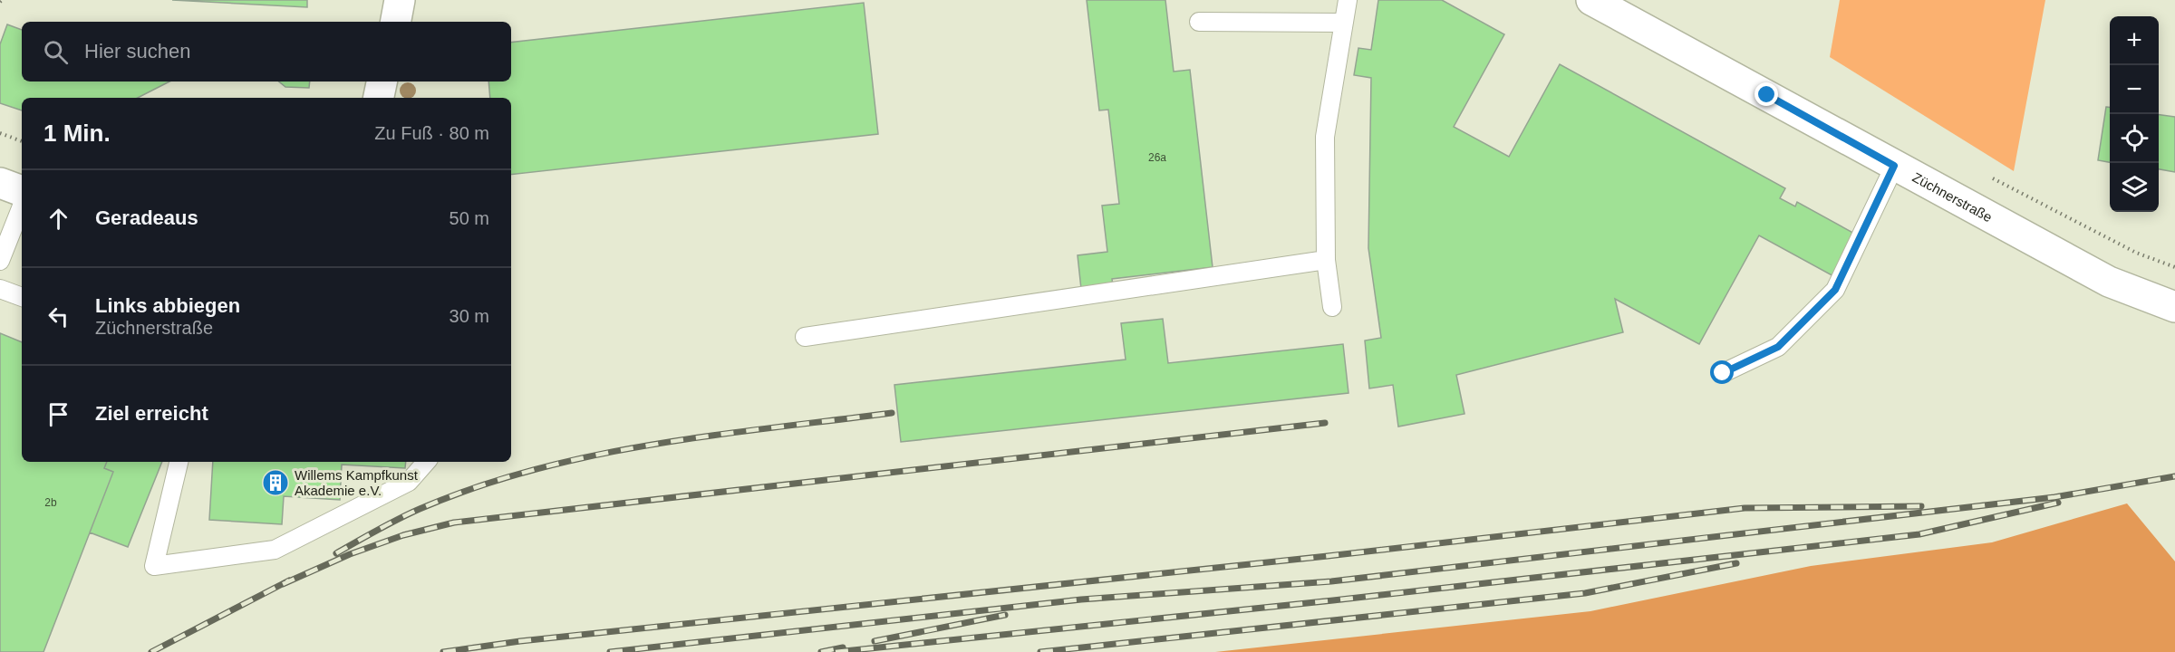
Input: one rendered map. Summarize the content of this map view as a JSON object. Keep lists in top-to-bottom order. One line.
{"streets":{"street":["Züchnerstraße"]},"places":{"building":["Willems Kampfkunst Akademie e.V."]},"house_numbers":["26a","2b"],"page":{"map_buttons":["+","−"],"search":"Hier suchen","heading":["1 Min.","Zu Fuß · 80 m"],"list":[["Geradeaus","50 m"],["Links abbiegen","Züchnerstraße","30 m"],"Ziel erreicht"]}}
